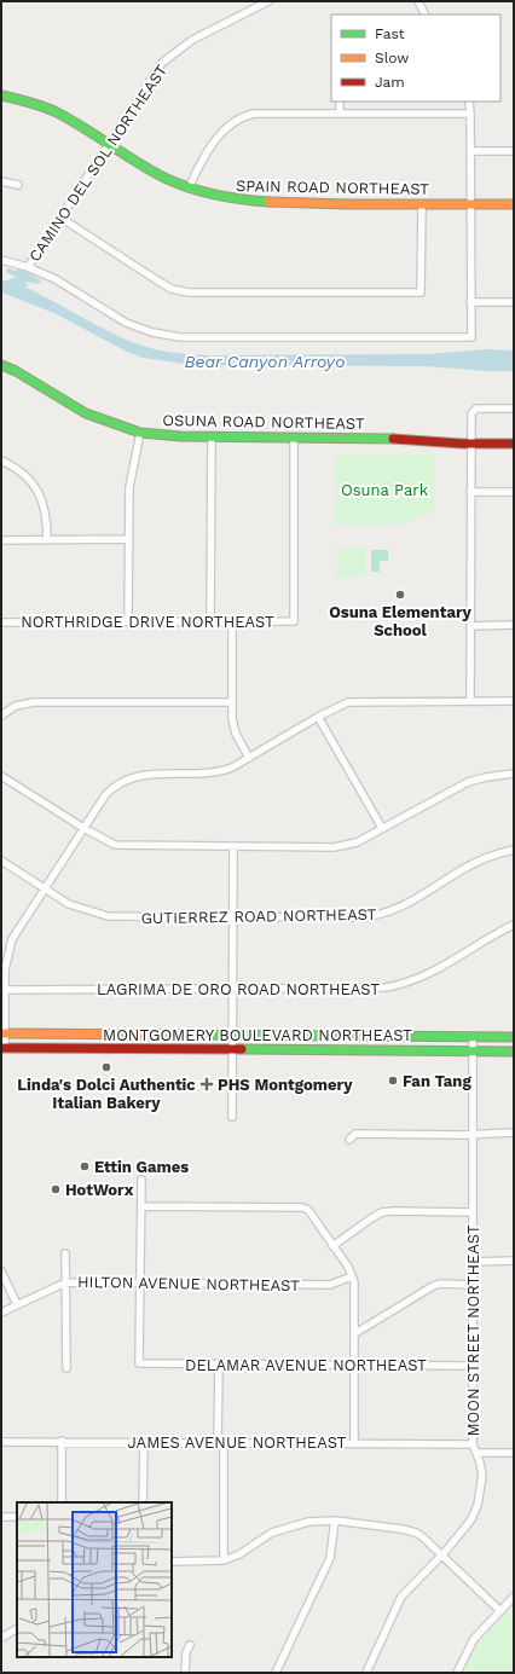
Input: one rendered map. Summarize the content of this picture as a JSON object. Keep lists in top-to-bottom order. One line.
{"streets":{"street":["CAMINO DEL SOL NORTHEAST","SPAIN ROAD NORTHEAST","OSUNA ROAD NORTHEAST","NORTHRIDGE DRIVE NORTHEAST","GUTIERREZ ROAD NORTHEAST","LAGRIMA DE ORO ROAD NORTHEAST","MONTGOMERY BOULEVARD NORTHEAST","HILTON AVENUE NORTHEAST","MOON STREET NORTHEAST","DELAMAR AVENUE NORTHEAST","JAMES AVENUE NORTHEAST"]},"crossings":[["CAMINO DEL SOL NORTHEAST","SPAIN ROAD NORTHEAST"],["OSUNA ROAD NORTHEAST","NORTHRIDGE DRIVE NORTHEAST"],["MONTGOMERY BOULEVARD NORTHEAST","MOON STREET NORTHEAST"],["HILTON AVENUE NORTHEAST","DELAMAR AVENUE NORTHEAST"],["MOON STREET NORTHEAST","DELAMAR AVENUE NORTHEAST"],["MOON STREET NORTHEAST","JAMES AVENUE NORTHEAST"]],"water":["Bear Canyon Arroyo"],"parks":["Osuna Park"],"places":{"other":["Osuna Elementary School","Linda's Dolci Authentic Italian Bakery","Fan Tang","Ettin Games","HotWorx"],"health":["PHS Montgomery"]},"legend":["Fast","Slow","Jam"]}
